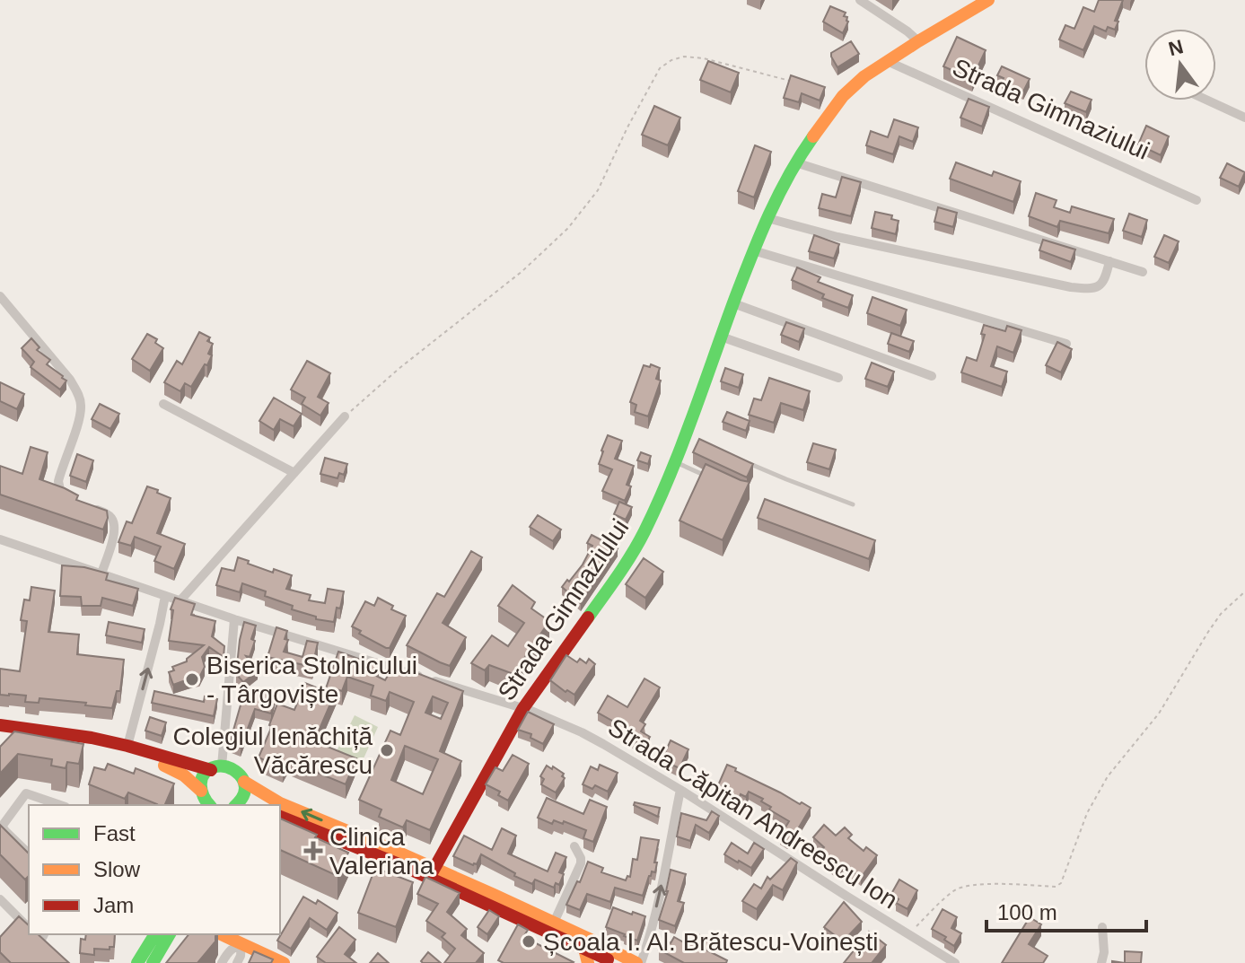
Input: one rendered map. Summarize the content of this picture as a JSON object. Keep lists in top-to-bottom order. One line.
{"streets":{"main road":["Strada Gimnaziului"],"street":["Strada Căpitan Andreescu Ion"]},"crossings":[["Strada Gimnaziului","Strada Căpitan Andreescu Ion"]],"places":{"other":["Biserica Stolnicului - Târgoviște","Colegiul Ienăchiță Văcărescu","Școala I. Al. Brătescu-Voinești"],"health":["Clinica Valeriana"]},"legend":["Fast","Slow","Jam"],"scale_bar":"100 m","north":"top"}
